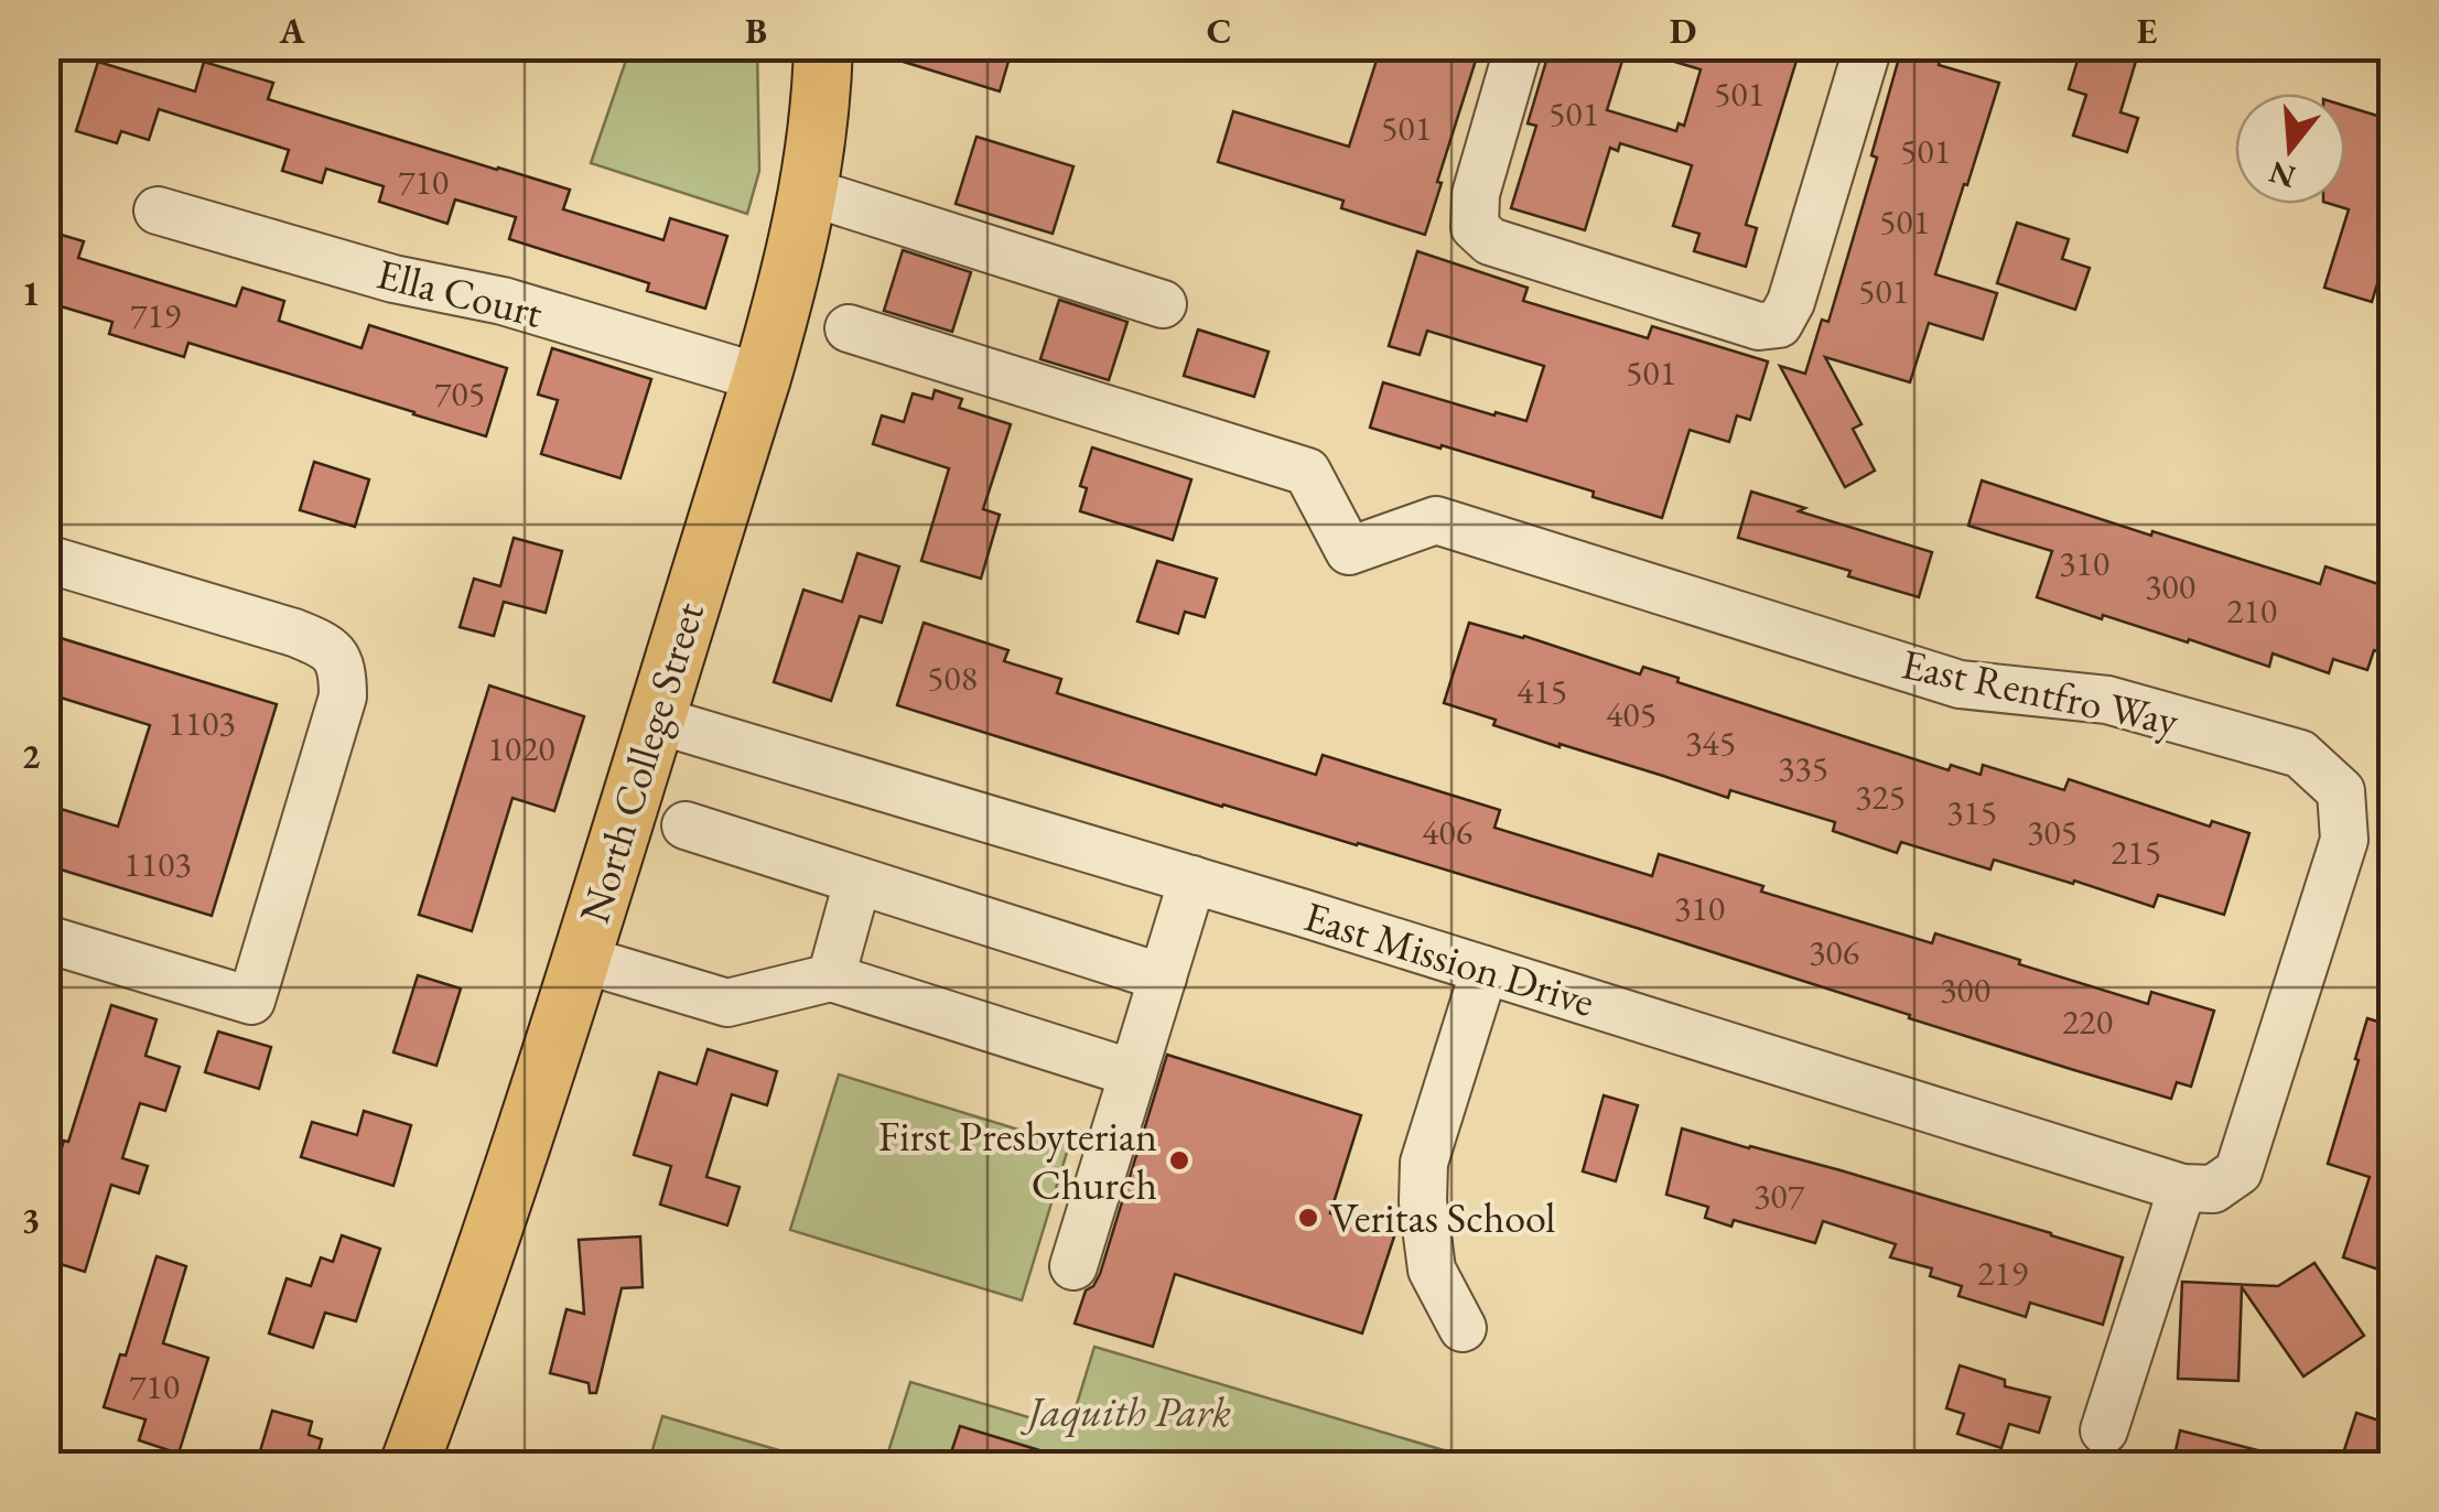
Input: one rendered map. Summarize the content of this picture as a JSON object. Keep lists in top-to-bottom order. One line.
{"streets":{"main road":["North College Street"],"street":["Ella Court","East Rentfro Way","East Mission Drive"]},"crossings":[["Ella Court","North College Street"],["East Rentfro Way","East Mission Drive"],["North College Street","East Mission Drive"]],"parks":["Jaquith Park"],"places":["First Presbyterian Church","Veritas School"],"house_numbers":["501","501","501","501","710","501","501","719","501","705","310","300","210","508","415","405","1103","345","1020","335","325","315","406","305","215","1103","310","306","300","220","307","219","710"],"north":"bottom","grid":{"columns":["A","B","C","D","E"],"rows":["1","2","3"]}}
